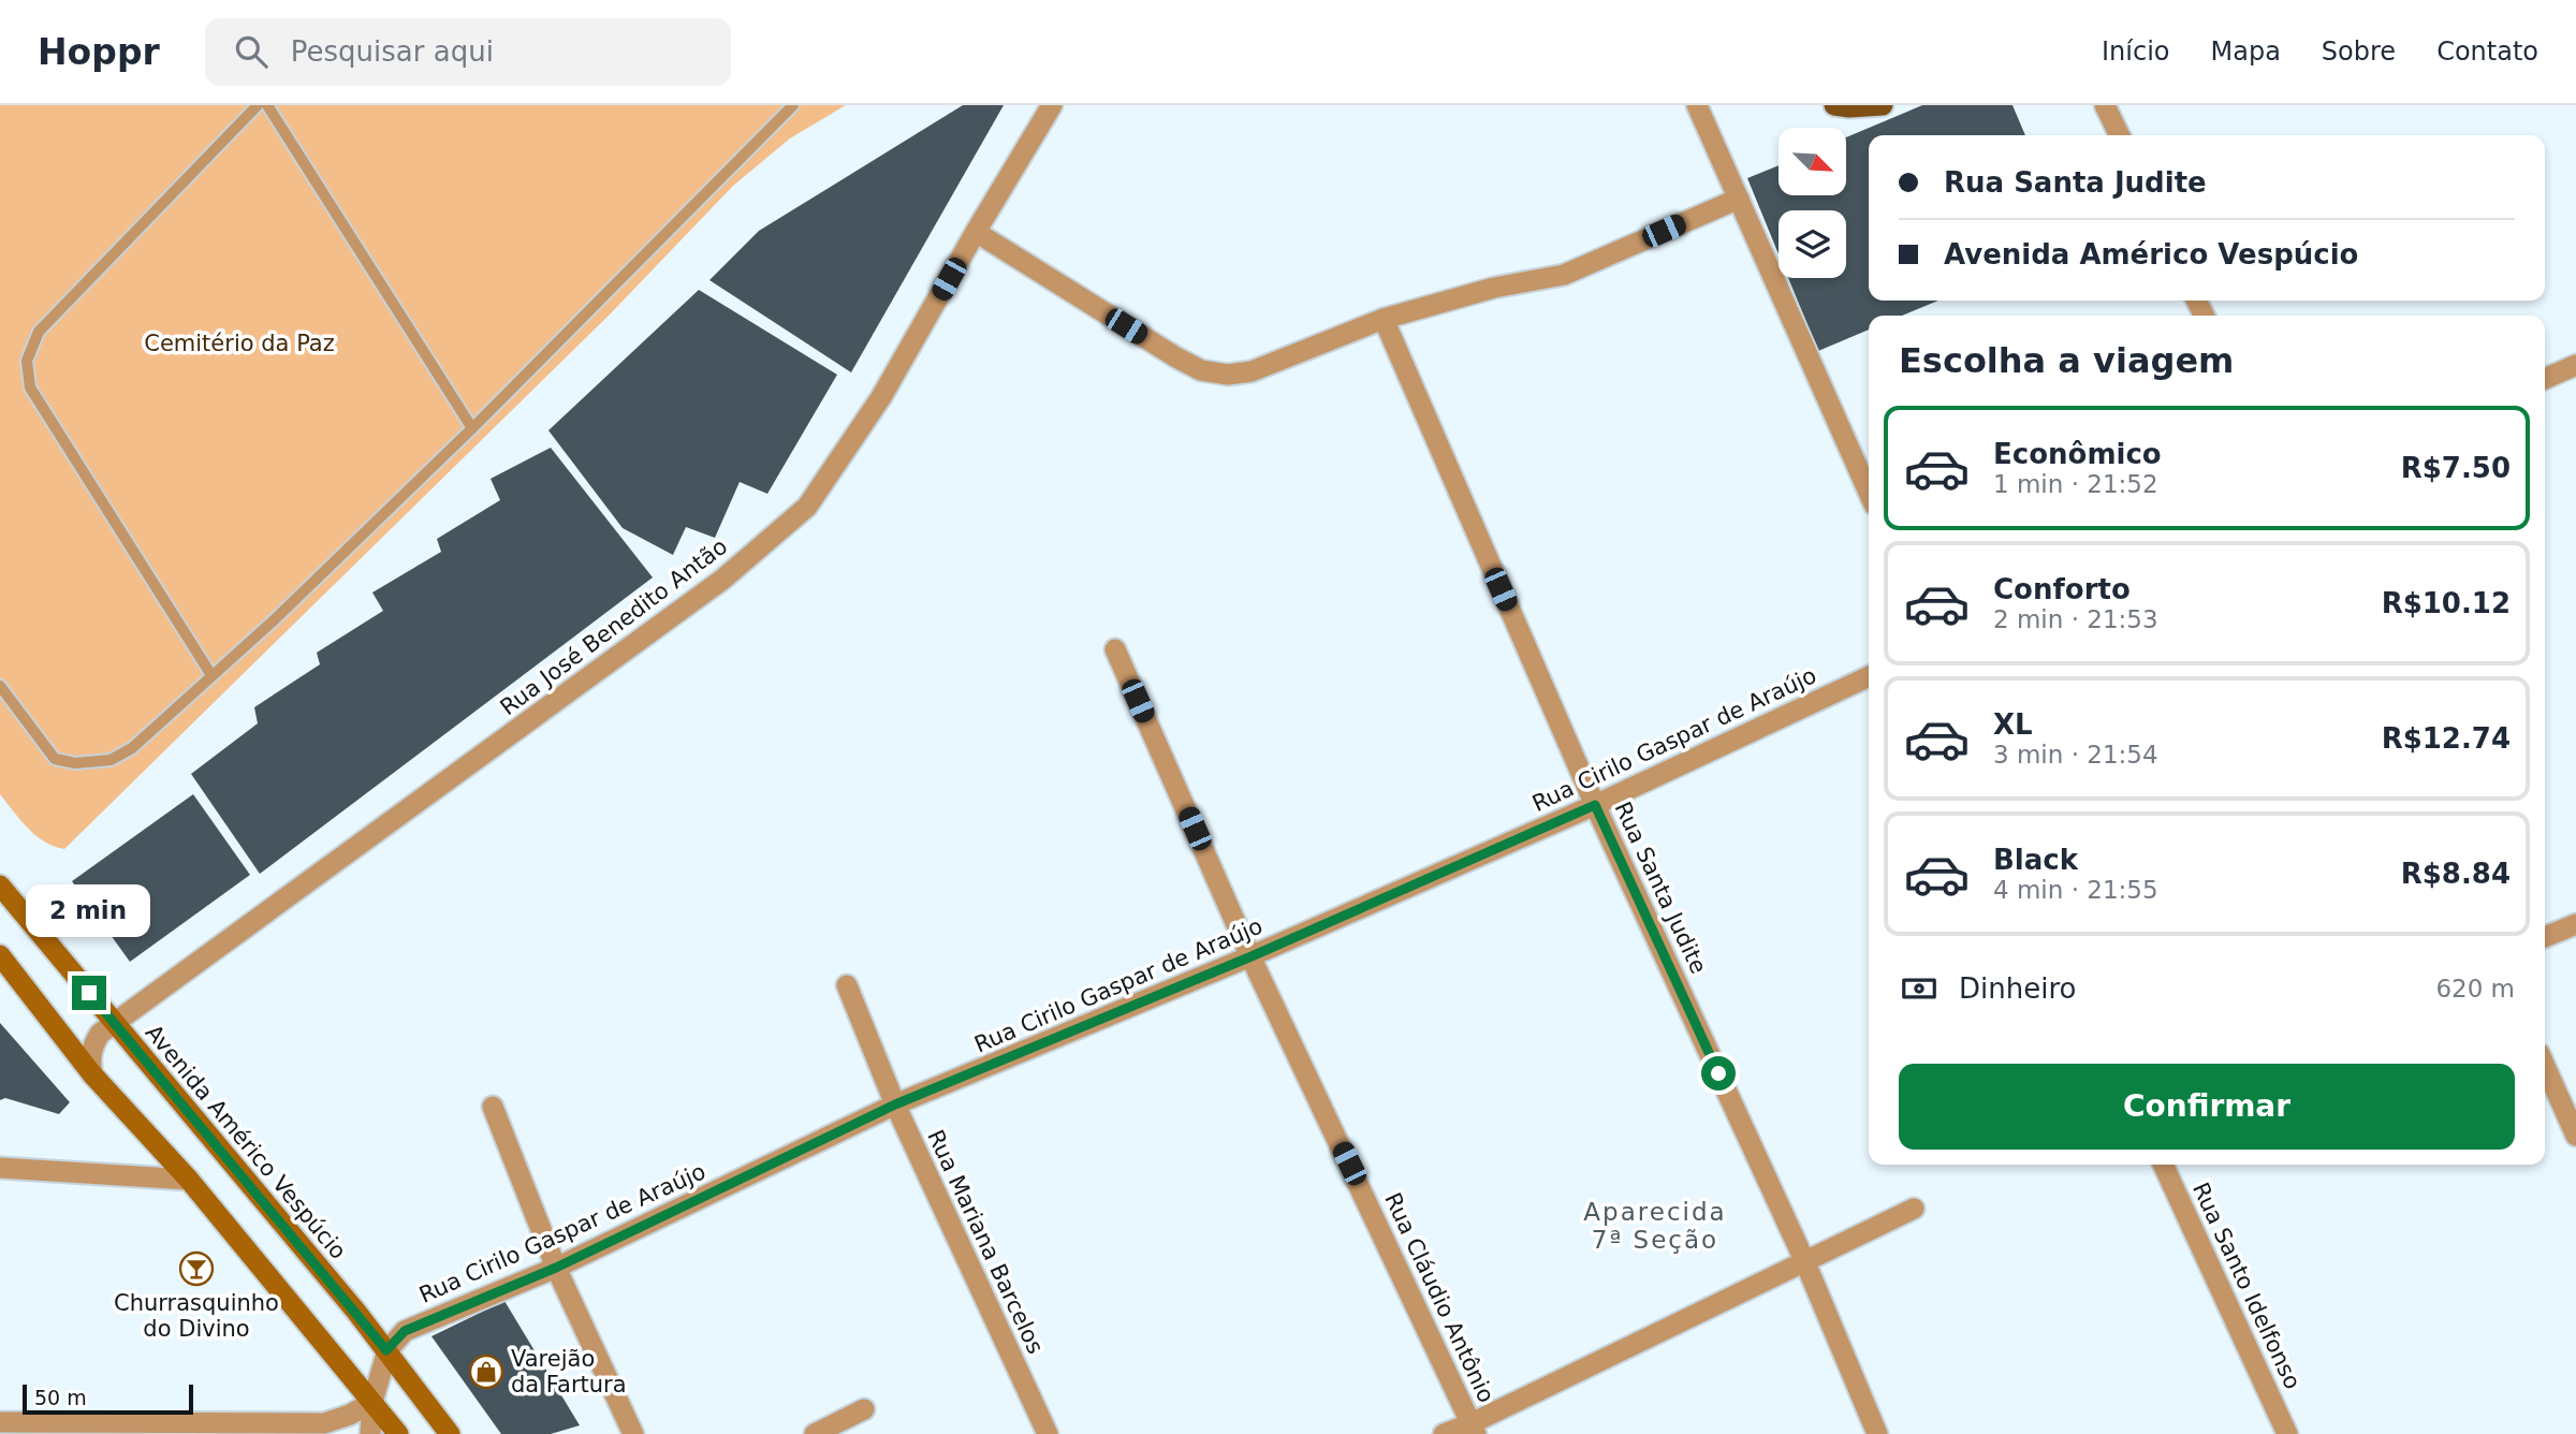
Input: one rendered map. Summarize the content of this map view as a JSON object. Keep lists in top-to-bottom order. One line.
{"streets":{"main road":["Avenida Américo Vespúcio"],"street":["Rua José Benedito Antão","Rua Cirilo Gaspar de Araújo","Rua Santa Judite","Rua Mariana Barcelos","Rua Santo Idelfonso","Rua Cláudio Antônio"]},"crossings":[["Rua José Benedito Antão","Avenida Américo Vespúcio"],["Rua Cirilo Gaspar de Araújo","Rua Santa Judite"],["Rua Cirilo Gaspar de Araújo","Avenida Américo Vespúcio"],["Rua Cirilo Gaspar de Araújo","Rua Mariana Barcelos"],["Rua Cirilo Gaspar de Araújo","Rua Cláudio Antônio"]],"districts":["Aparecida 7ª Seção"],"parks":["Cemitério da Paz"],"places":{"bar":["Churrasquinho do Divino"],"shop":["Varejão da Fartura"]},"scale_bar":"50 m","north":"bottom right","page":{"header":"Hoppr","search":"Pesquisar aqui","nav":["Início","Mapa","Sobre","Contato"],"banner":["Rua Santa Judite","Avenida Américo Vespúcio"],"heading":"Escolha a viagem","list":[{"name":"Econômico","note":"1 min · 21:52","value":"R$7.50"},{"name":"Conforto","note":"2 min · 21:53","value":"R$10.12"},{"name":"XL","note":"3 min · 21:54","value":"R$12.74"},{"name":"Black","note":"4 min · 21:55","value":"R$8.84"}],"bubble":"2 min","pay":["Dinheiro","620 m"],"buttons":"Confirmar","scale":"50 m"}}
